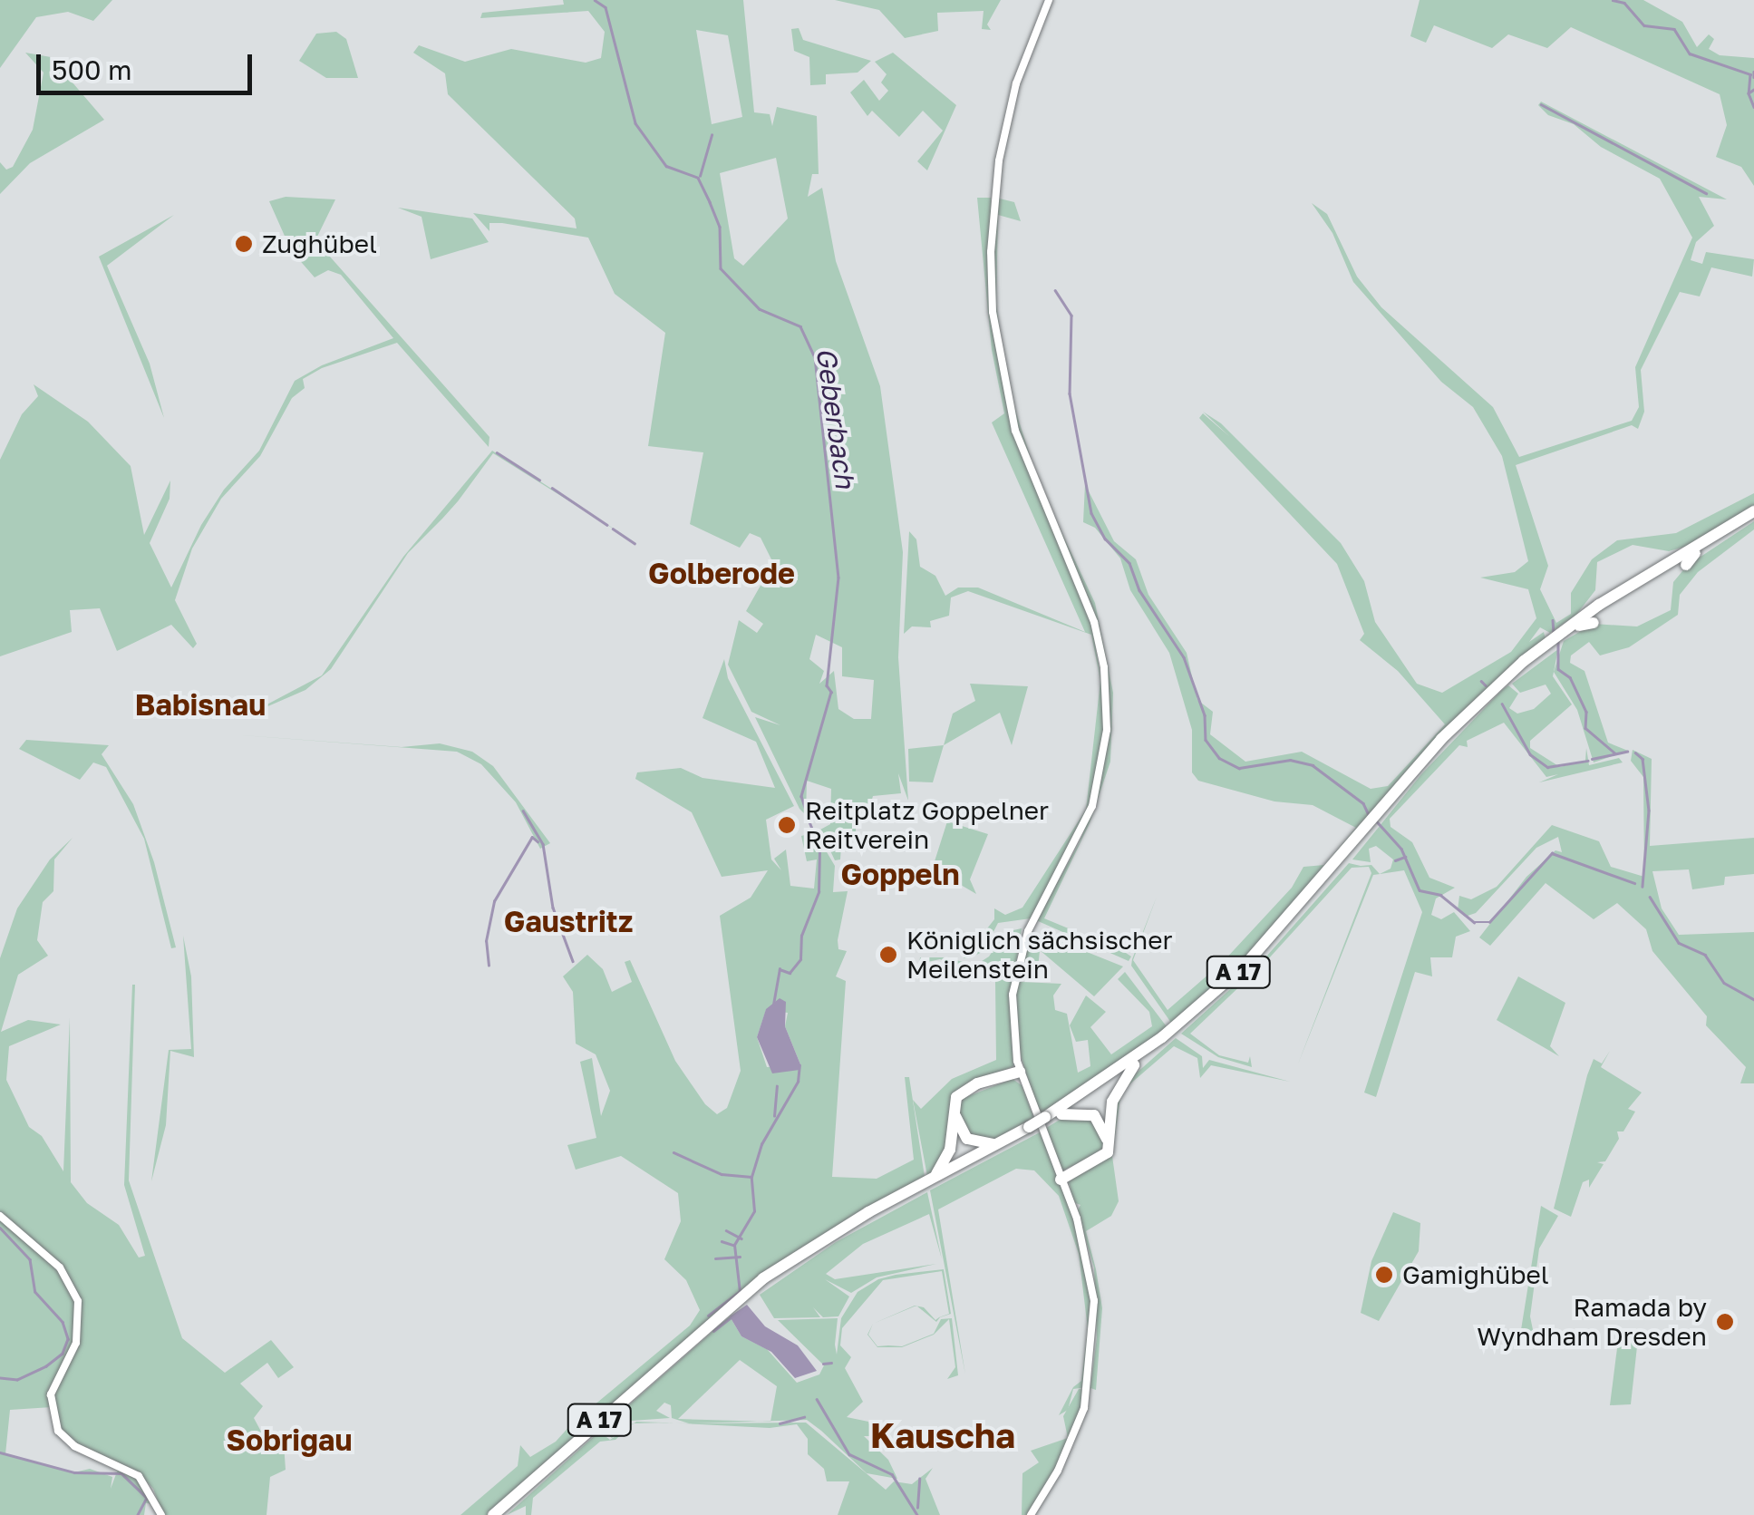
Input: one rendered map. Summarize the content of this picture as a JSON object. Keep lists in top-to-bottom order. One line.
{"streets":{"highway":["A 17"]},"districts":["Golberode","Babisnau","Goppeln","Gaustritz","Kauscha","Sobrigau"],"water":["Geberbach"],"places":["Zughübel","Reitplatz Goppelner Reitverein","Königlich sächsischer Meilenstein","Gamighübel","Ramada by Wyndham Dresden"],"scale_bar":"500 m"}
